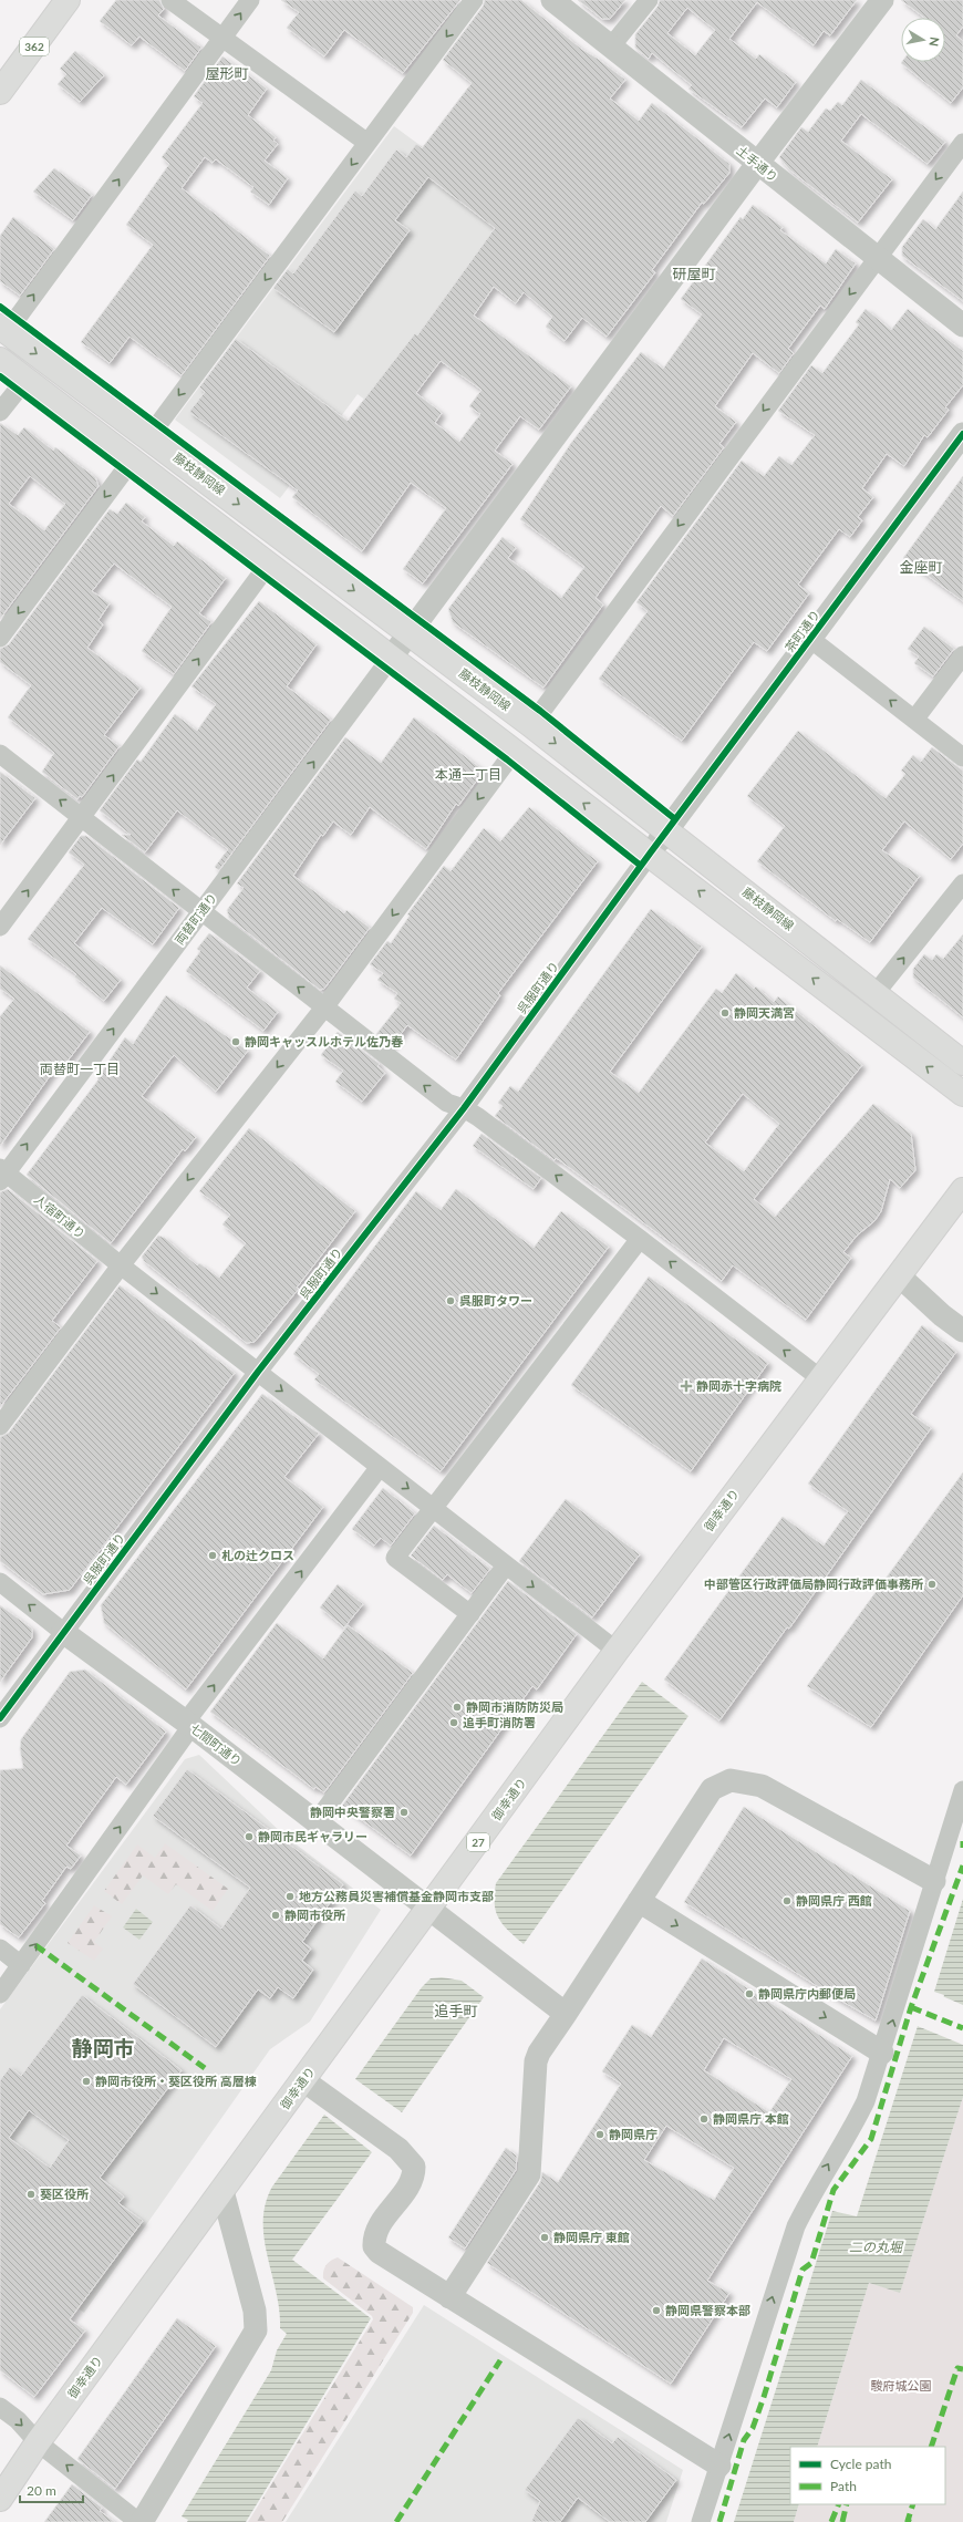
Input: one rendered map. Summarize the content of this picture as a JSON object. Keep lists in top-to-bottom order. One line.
{"streets":{"main road":["362","藤枝静岡線","御幸通り","27"],"street":["土手通り","茶町通り","両替町通り","呉服町通り","人宿町通り","七間町通り"]},"crossings":[["藤枝静岡線","茶町通り"],["藤枝静岡線","両替町通り"],["藤枝静岡線","呉服町通り"],["茶町通り","呉服町通り"],["両替町通り","人宿町通り"],["呉服町通り","人宿町通り"],["呉服町通り","七間町通り"],["人宿町通り","御幸通り"],["御幸通り","七間町通り"]],"one_way":["人宿町通り"],"districts":["屋形町","研屋町","金座町","本通一丁目","両替町一丁目","追手町","静岡市"],"water":["二の丸堀"],"parks":["駿府城公園"],"places":{"other":["静岡天満宮","静岡キャッスルホテル佐乃春","呉服町タワー","札の辻クロス","中部管区行政評価局静岡行政評価事務所","静岡市消防防災局","追手町消防署","静岡中央警察署","静岡市民ギャラリー","地方公務員災害補償基金静岡市支部","静岡県庁 西館","静岡市役所","静岡県庁内郵便局","静岡市役所・葵区役所 高層棟","静岡県庁 本館","静岡県庁","葵区役所","静岡県庁 東館","静岡県警察本部"],"health":["静岡赤十字病院"]},"legend":["Cycle path","Path"],"scale_bar":"20 m","north":"right"}
